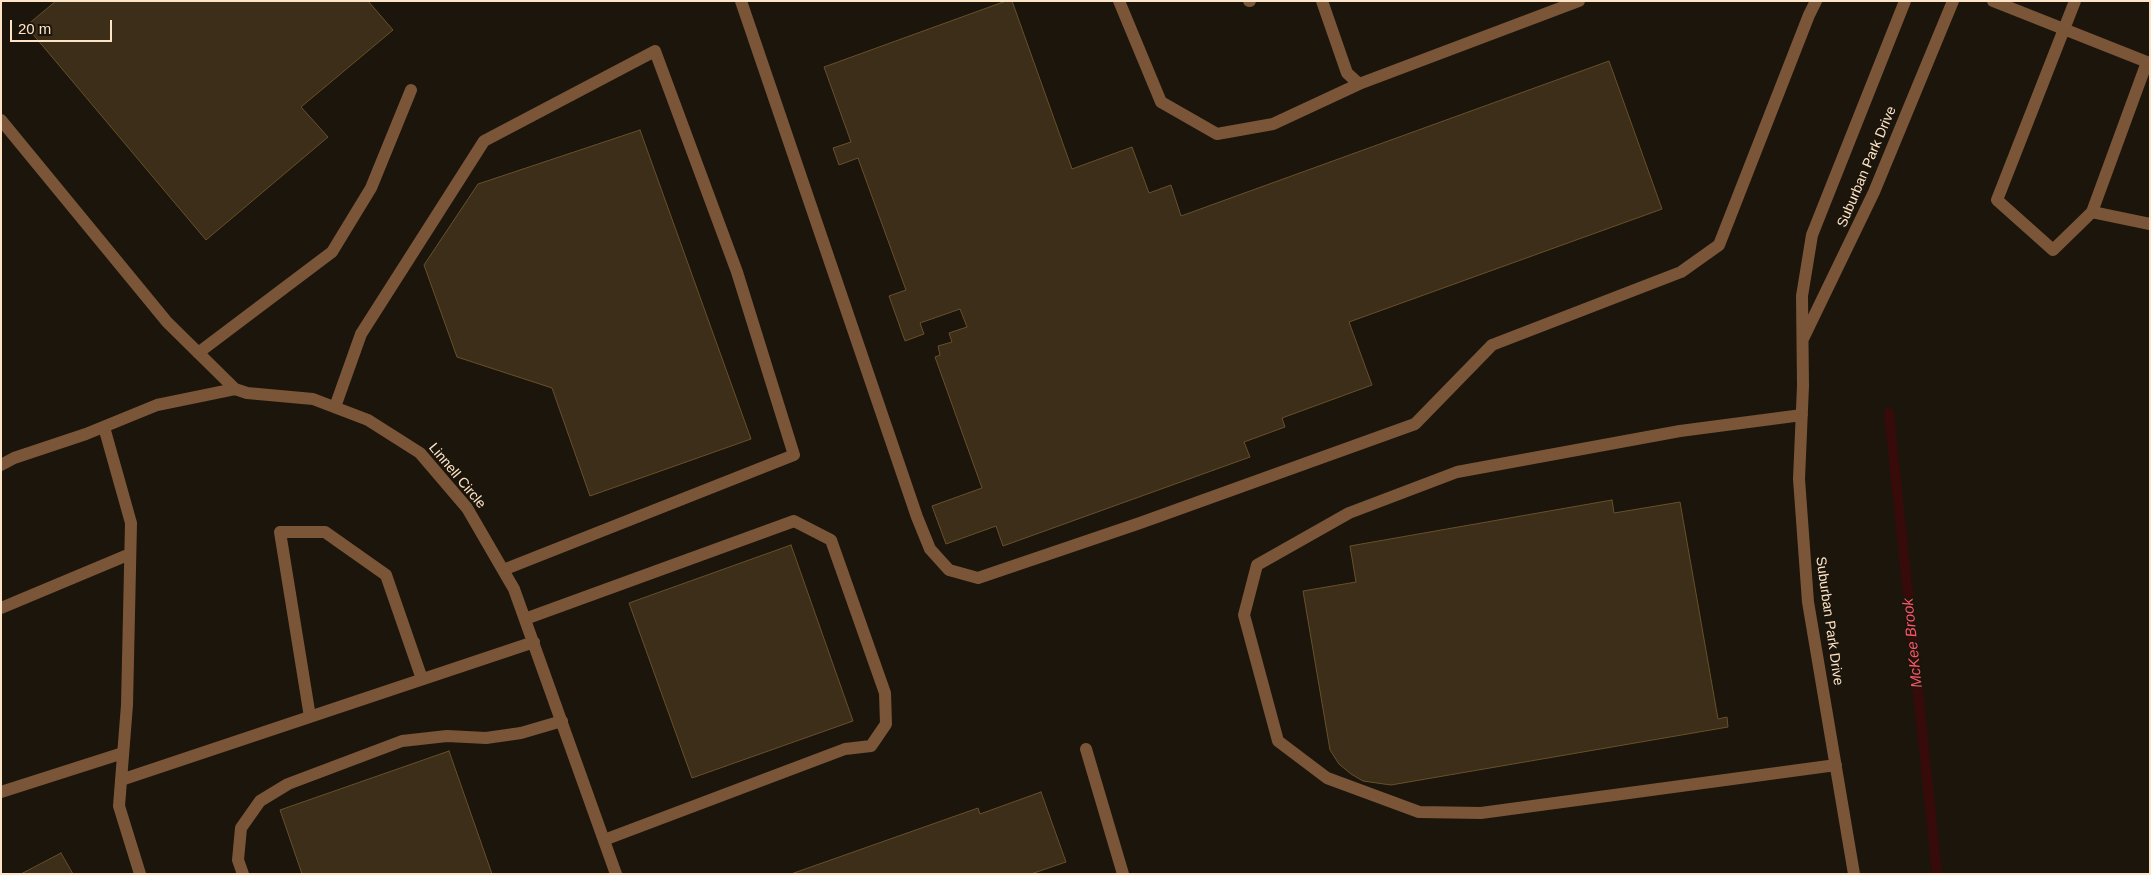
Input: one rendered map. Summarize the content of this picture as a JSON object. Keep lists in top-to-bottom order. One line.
{"streets":{"street":["Suburban Park Drive","Linnell Circle"]},"water":["McKee Brook"],"scale_bar":"20 m"}
